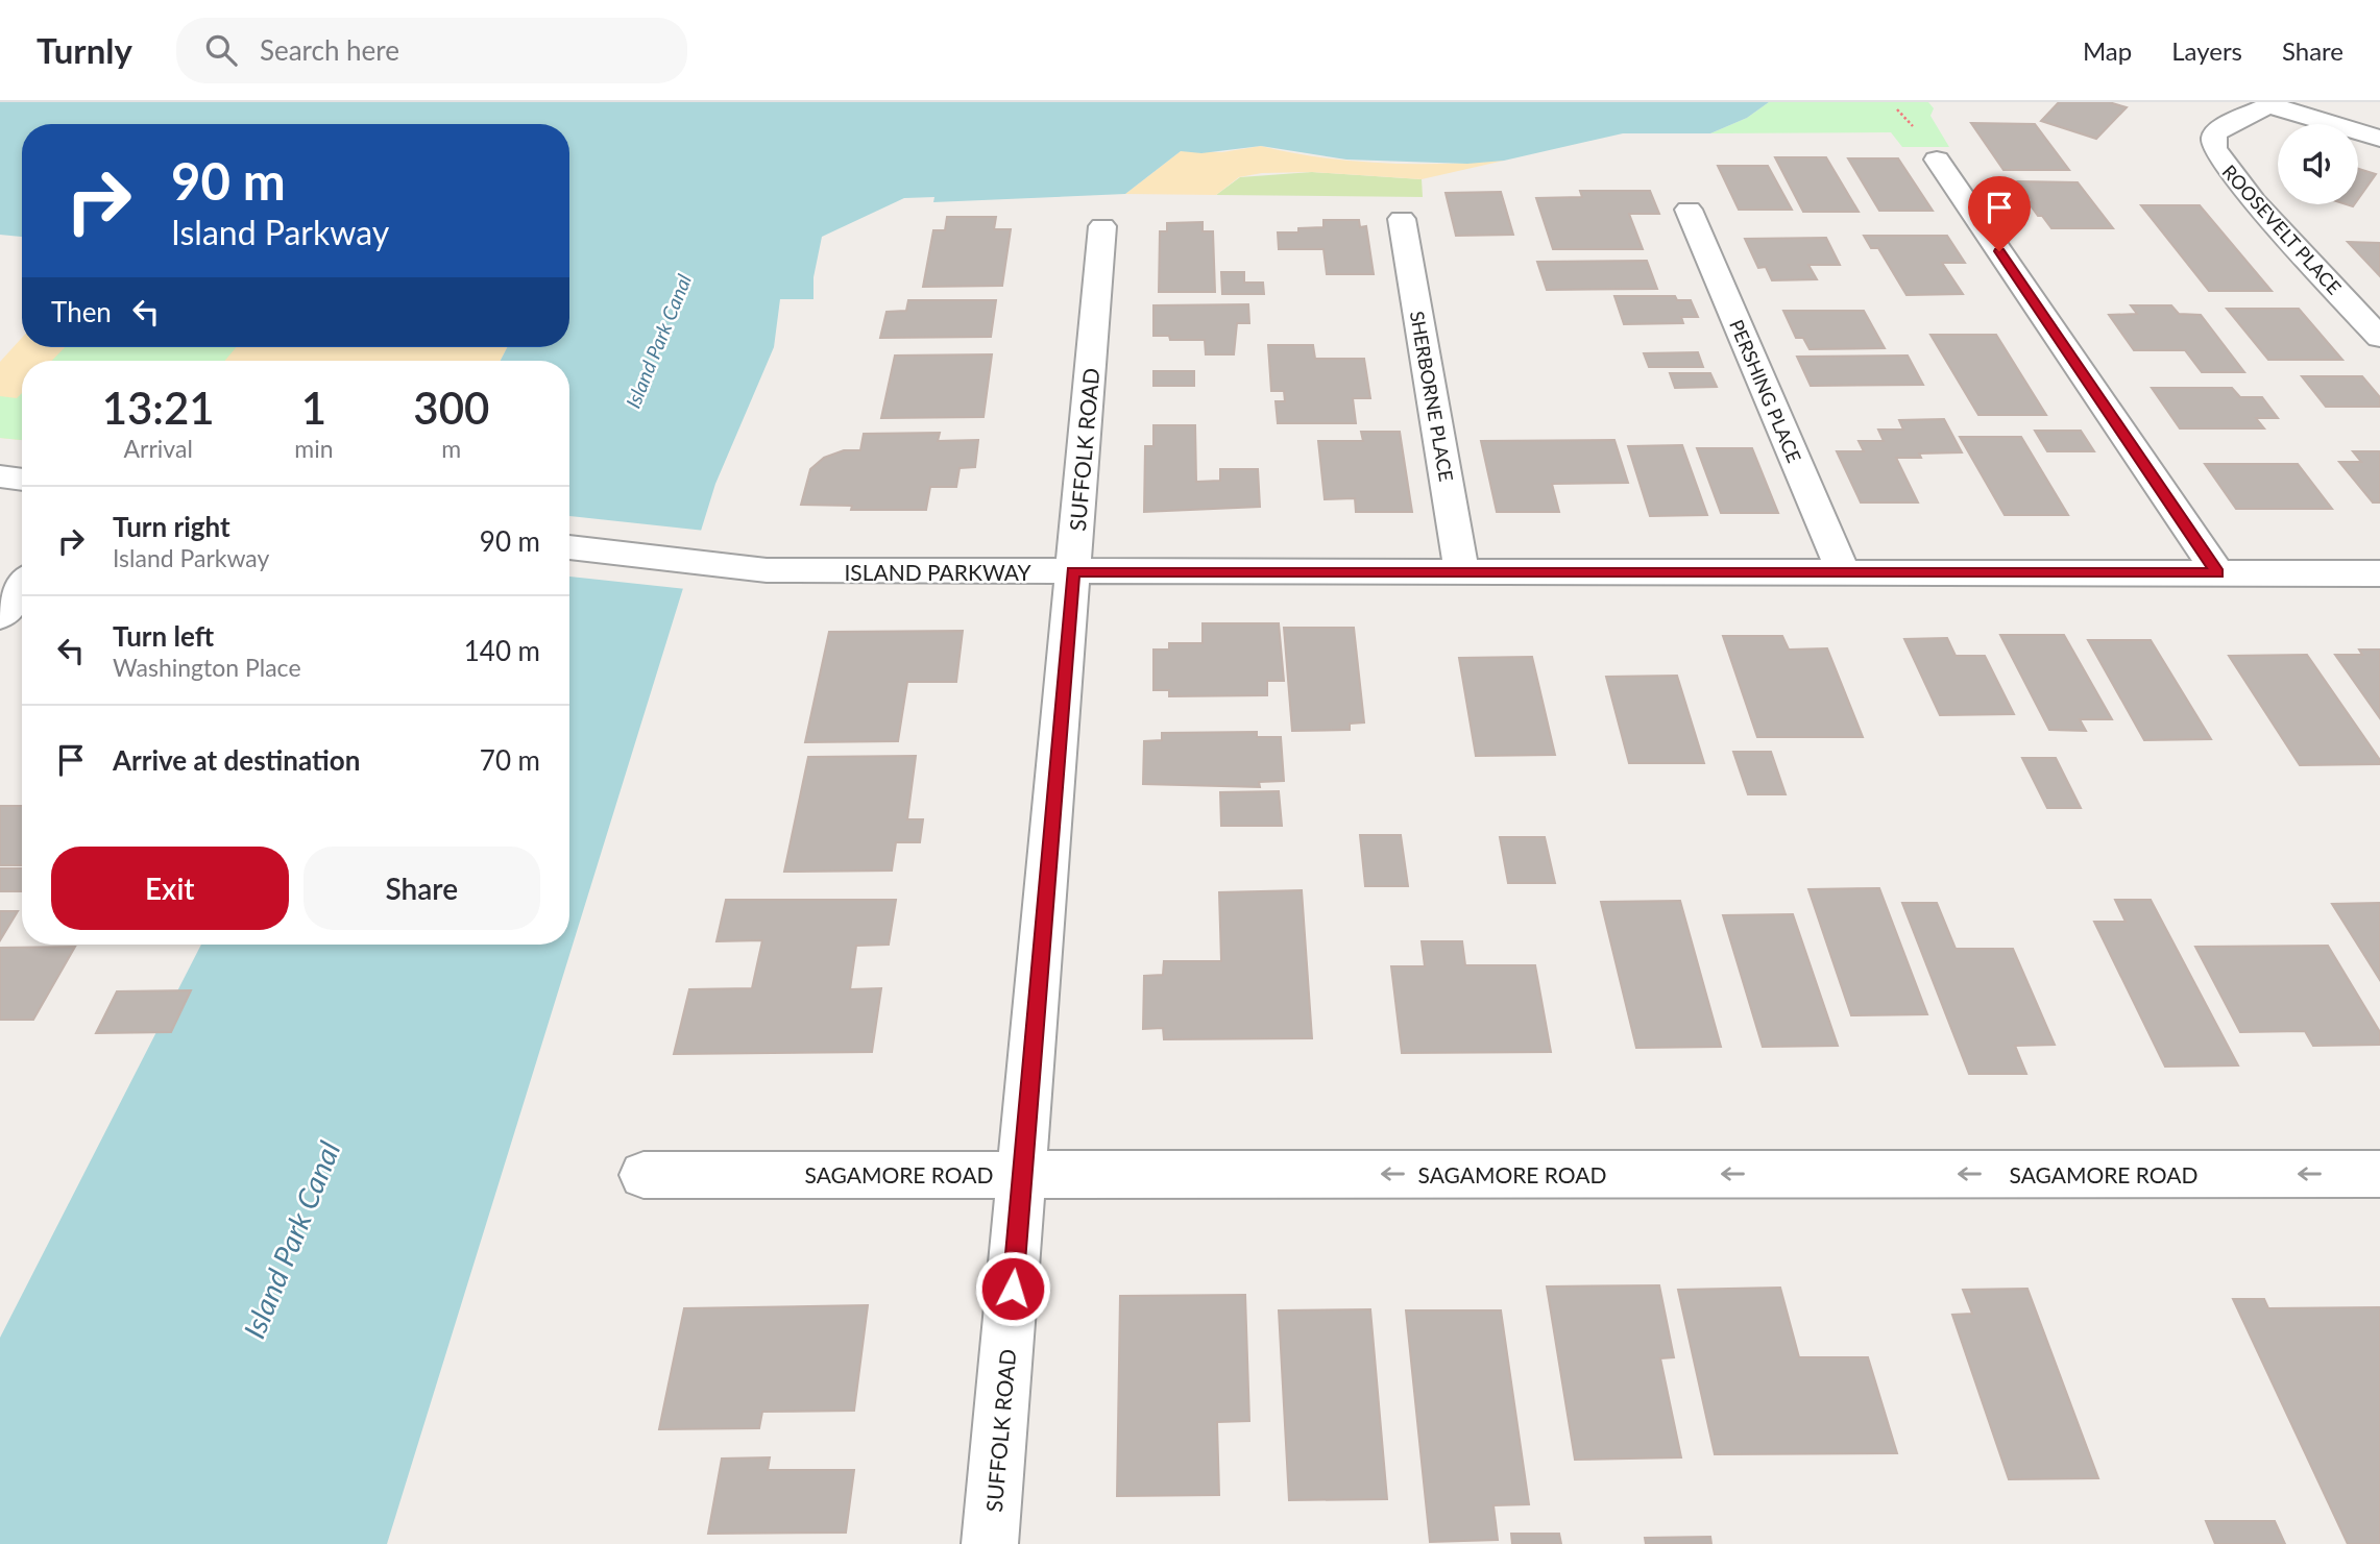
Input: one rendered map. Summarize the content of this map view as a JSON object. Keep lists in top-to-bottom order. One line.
{"streets":{"street":["ROOSEVELT PLACE","PERSHING PLACE","SHERBORNE PLACE","SUFFOLK ROAD","ISLAND PARKWAY","SAGAMORE ROAD"]},"crossings":[["PERSHING PLACE","ISLAND PARKWAY"],["SHERBORNE PLACE","ISLAND PARKWAY"],["SUFFOLK ROAD","ISLAND PARKWAY"],["SUFFOLK ROAD","SAGAMORE ROAD"]],"one_way":["SAGAMORE ROAD"],"water":["Island Park Canal"],"page":{"header":"Turnly","search":"Search here","nav":["Map","Layers","Share"],"turn":["90 m","Island Parkway"],"then":"Then","eta":["13:21","Arrival","1","min","300","m"],"list":[{"name":"Turn right","note":"Island Parkway","value":"90 m"},{"name":"Turn left","note":"Washington Place","value":"140 m"},{"name":"Arrive at destination","value":"70 m"}],"buttons":["Exit","Share"]}}
